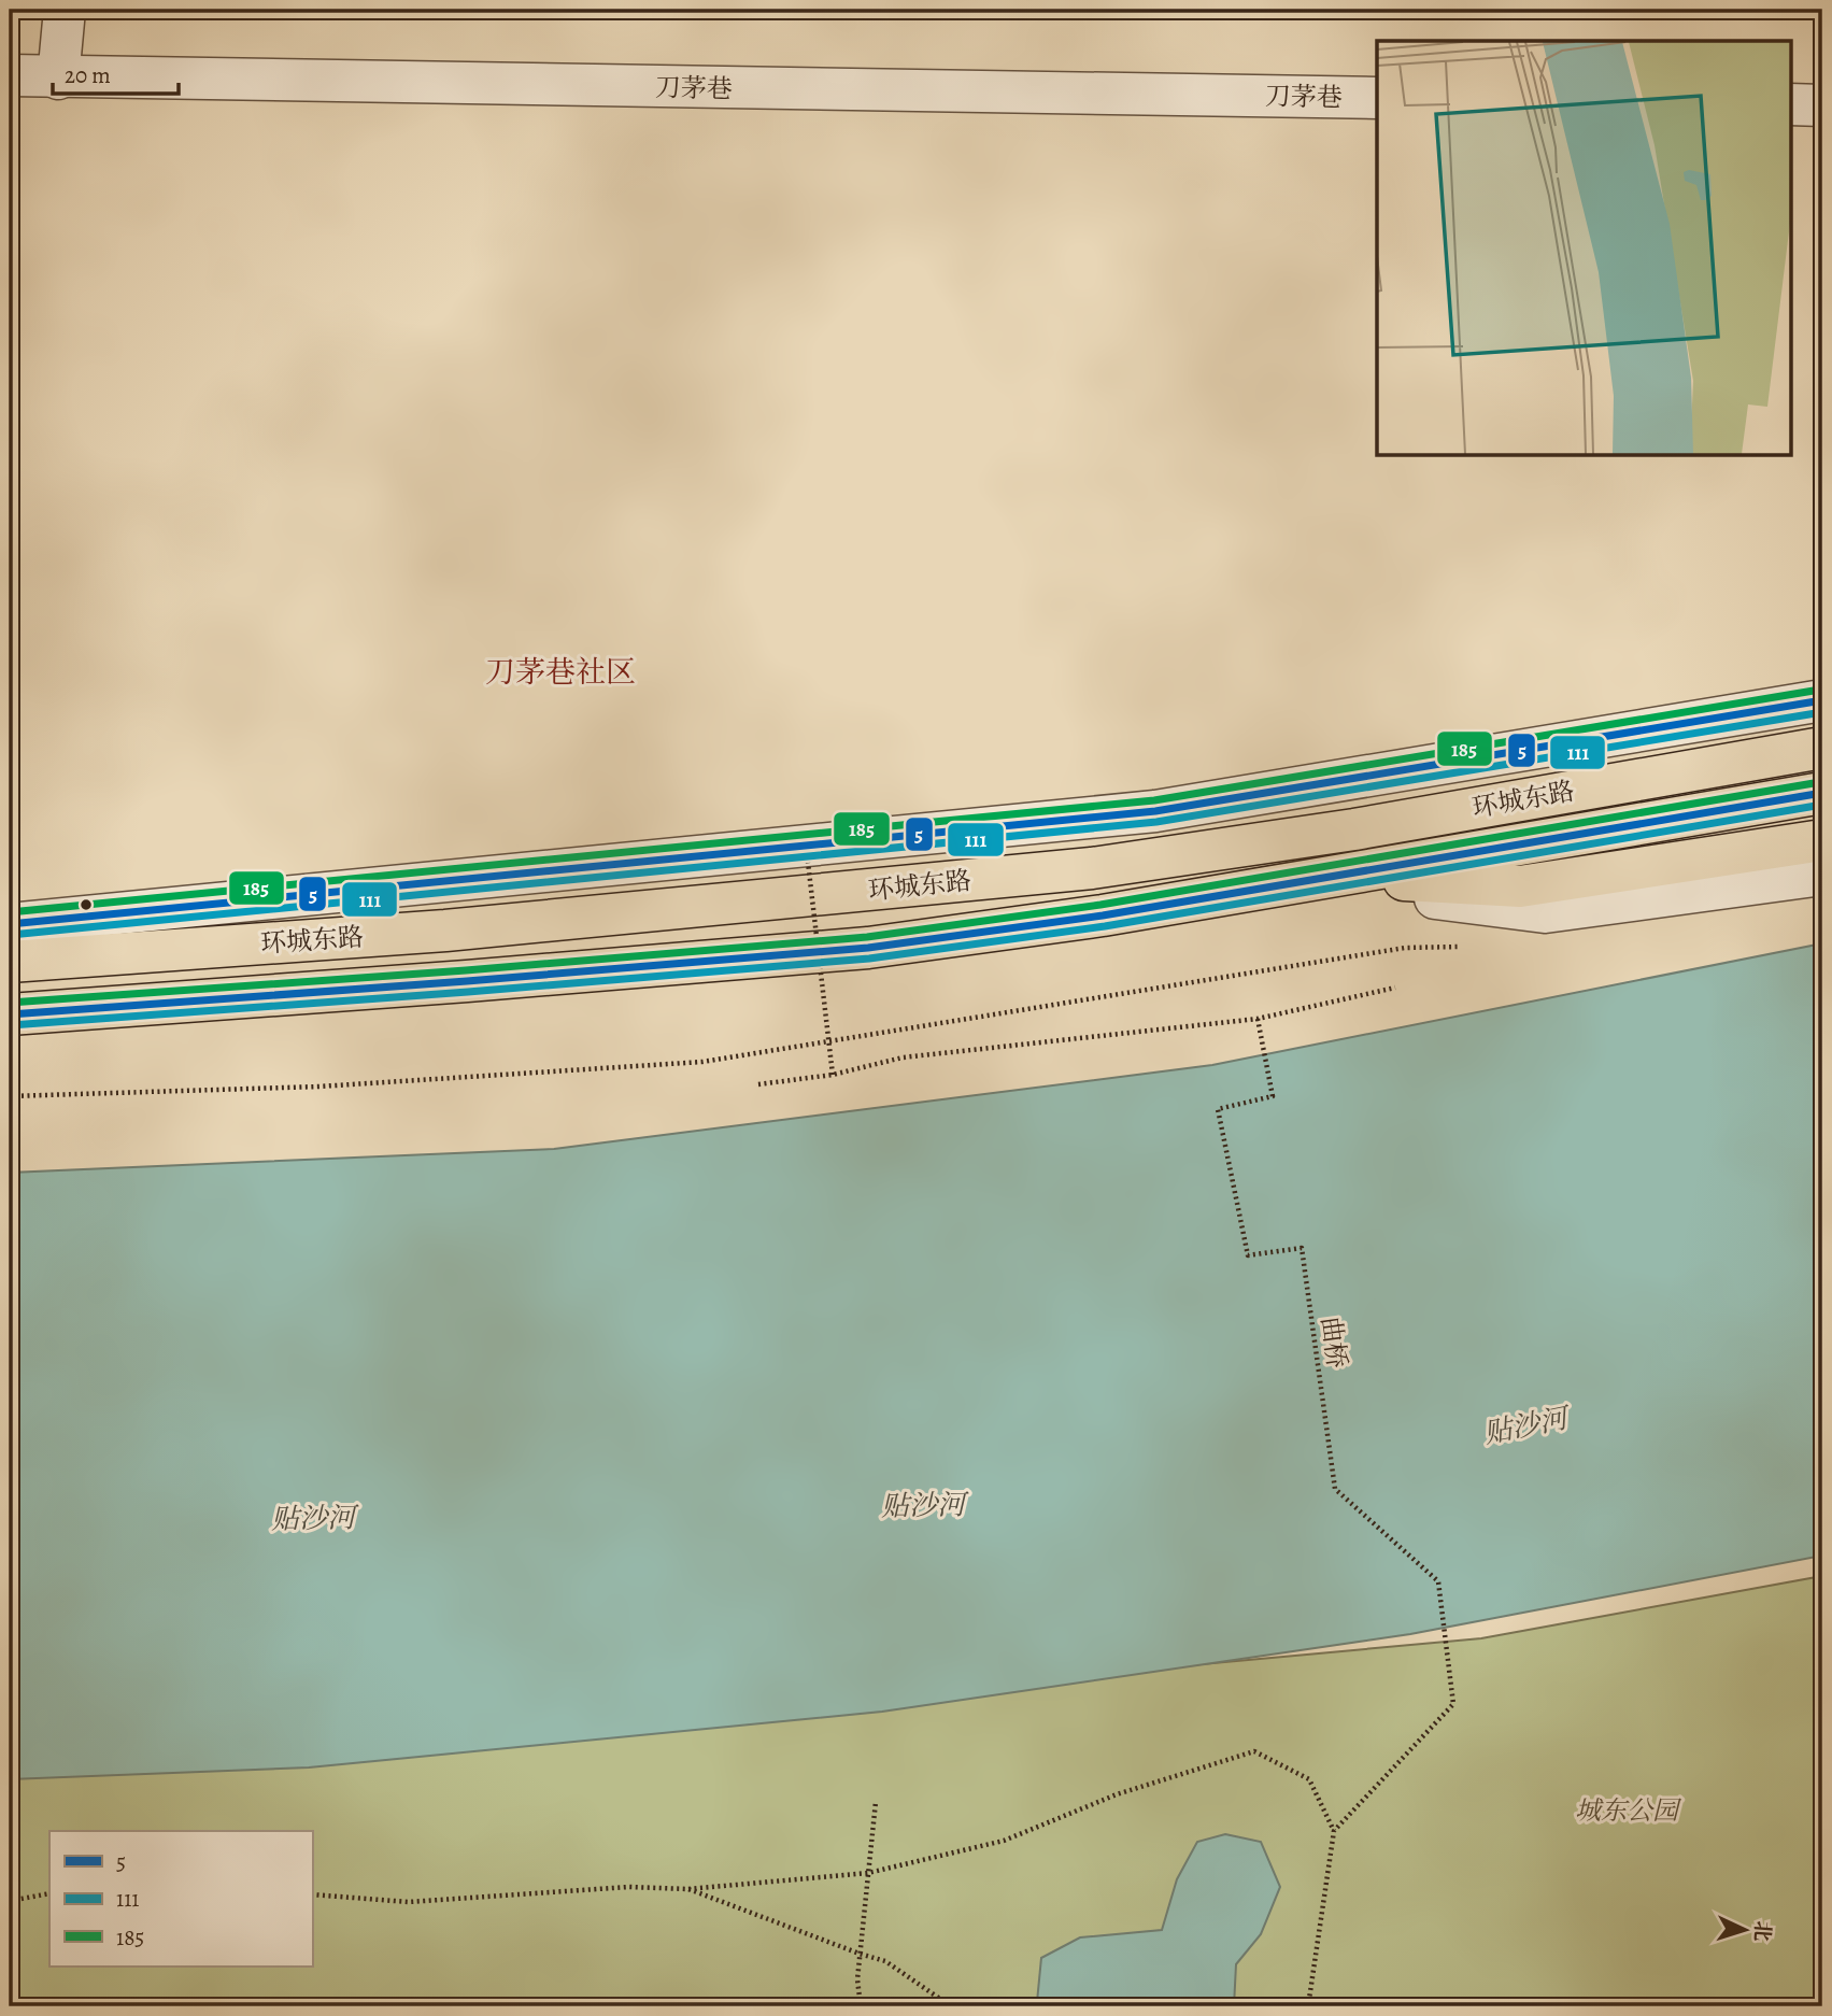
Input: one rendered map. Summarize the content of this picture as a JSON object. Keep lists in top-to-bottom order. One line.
{"streets":{"main road":["环城东路"],"street":["刀茅巷"],"path":["曲桥"]},"districts":["刀茅巷社区"],"water":["贴沙河"],"parks":["城东公园"],"lines":["transit line 185","transit line 5","transit line 111"],"legend":["5","111","185"],"scale_bar":"20 m","north":"right"}
